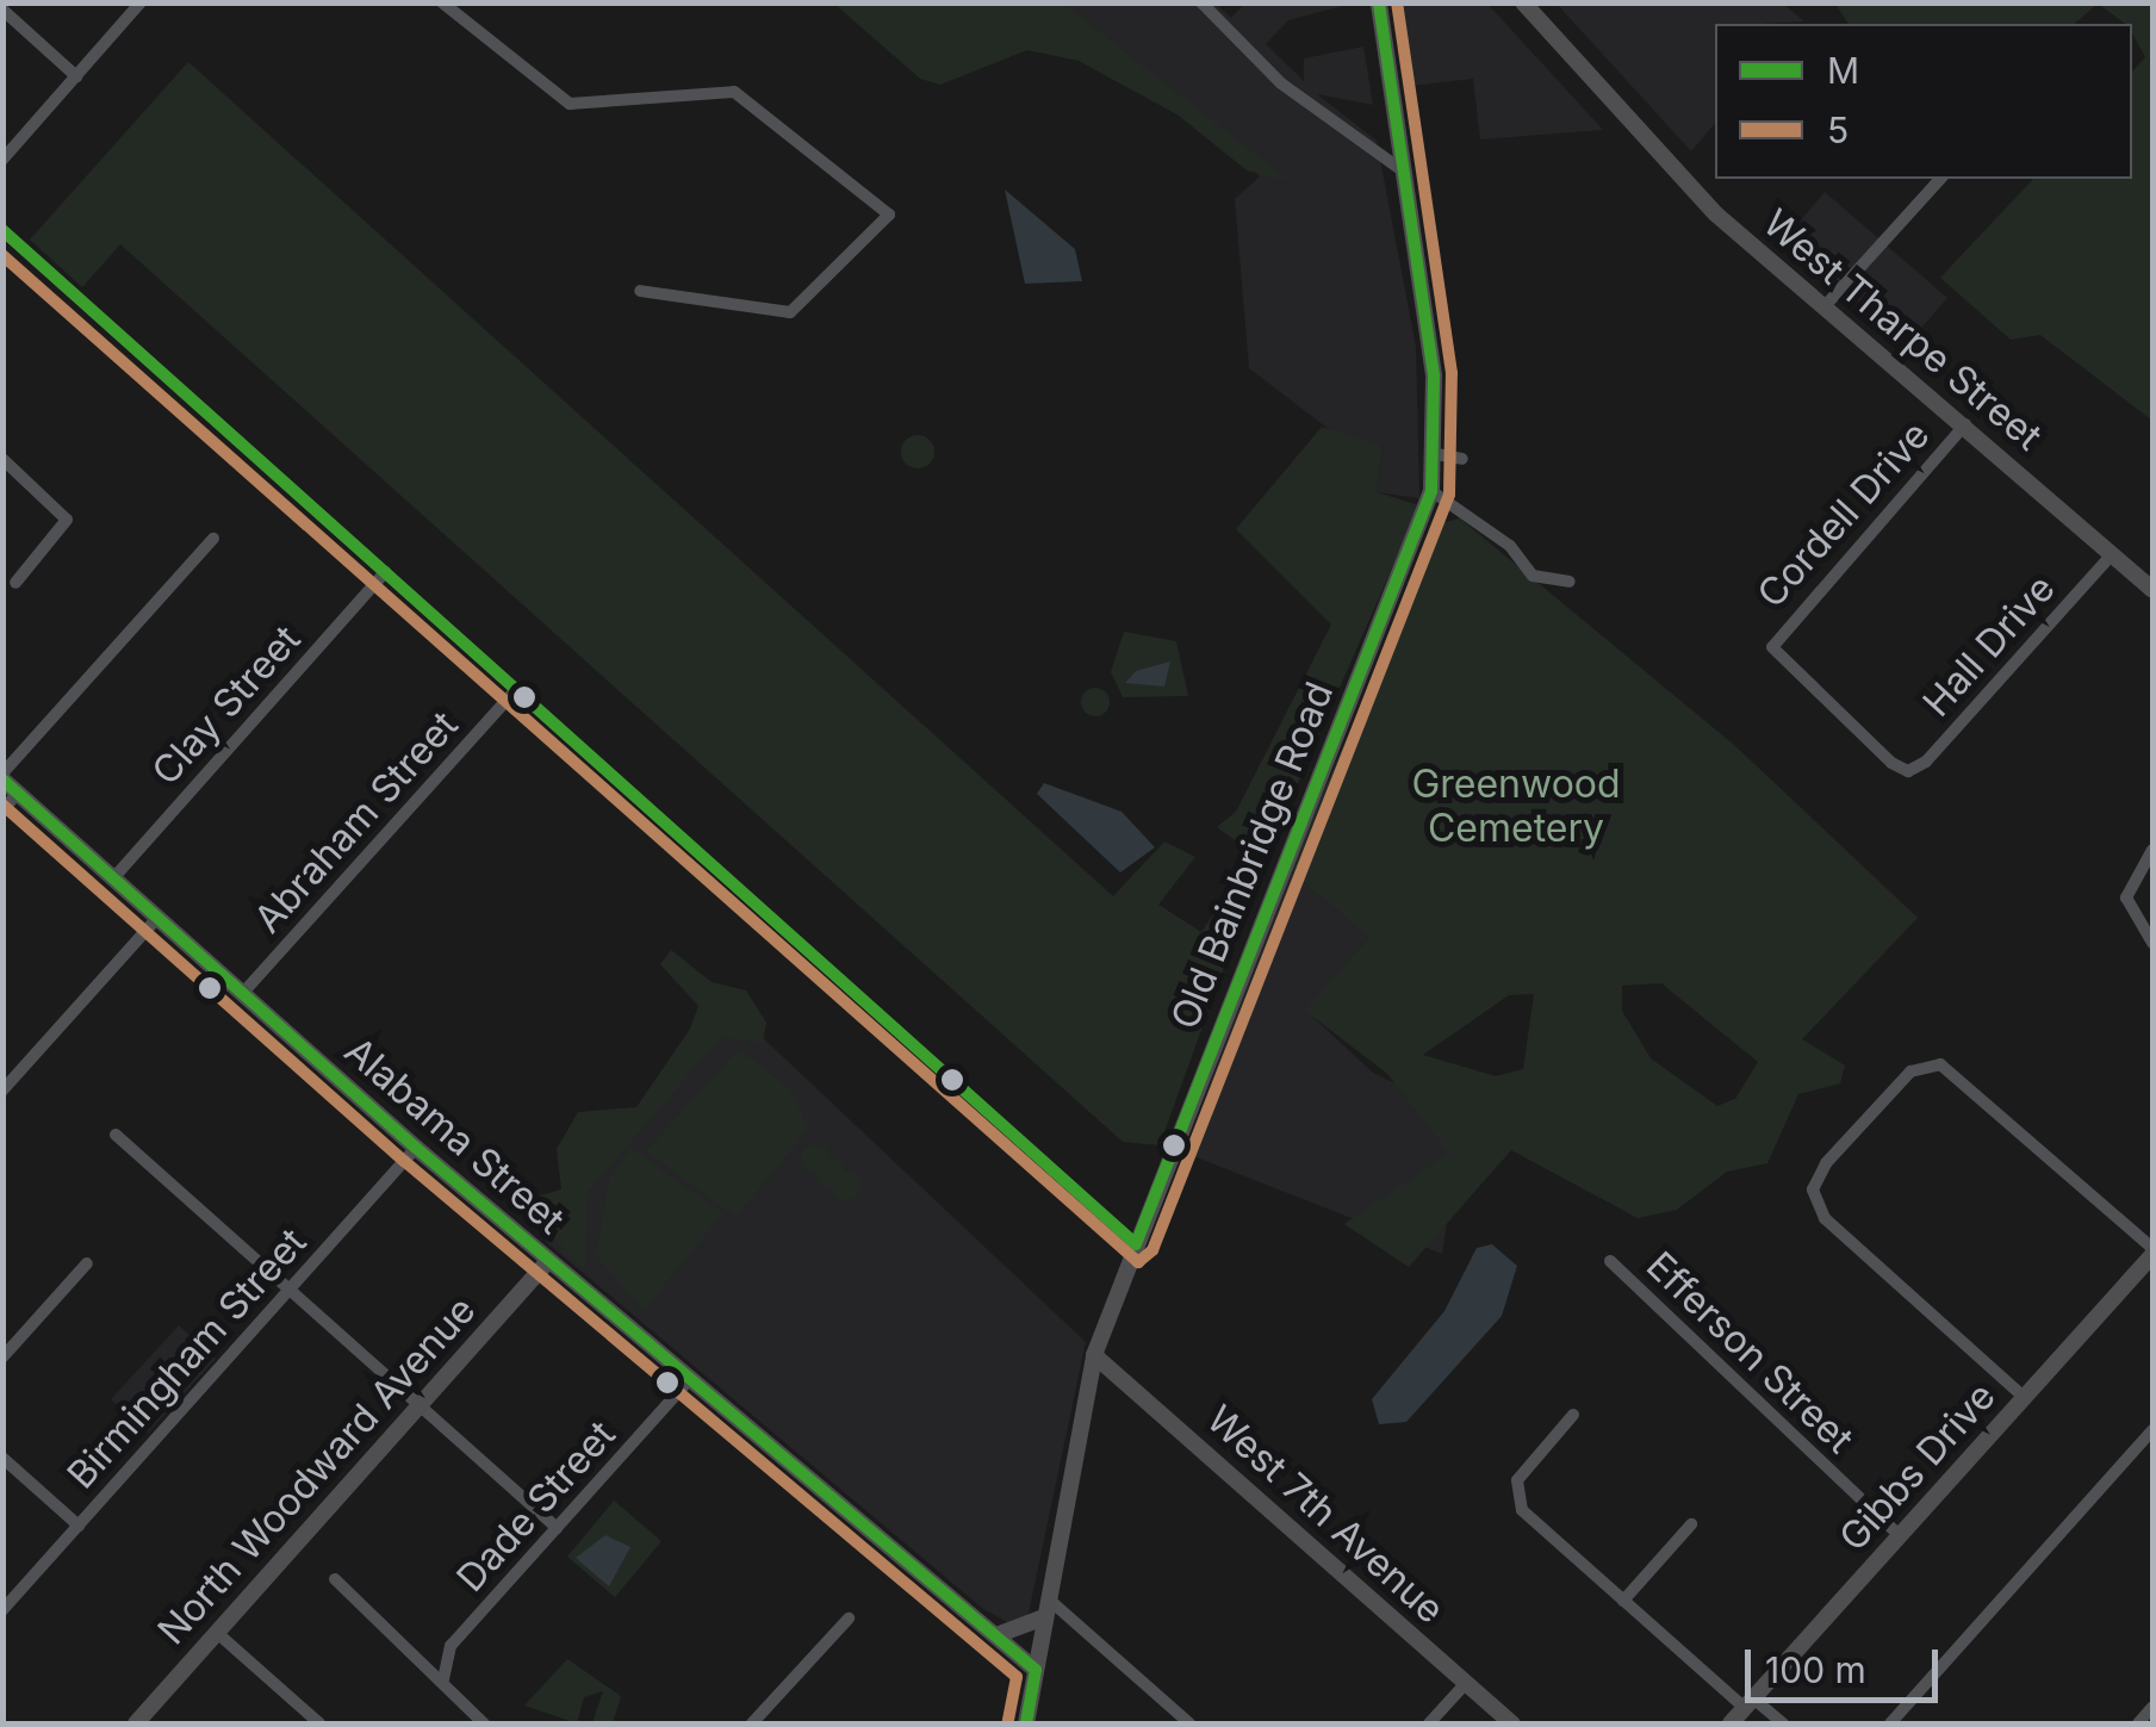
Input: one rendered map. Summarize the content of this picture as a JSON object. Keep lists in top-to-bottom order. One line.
{"streets":{"street":["West Tharpe Street","Cordell Drive","Hall Drive","Clay Street","Abraham Street","Old Bainbridge Road","Alabama Street","Efferson Street","Birmingham Street","Gibbs Drive","North Woodward Avenue","Dade Street","West 7th Avenue"]},"crossings":[["West Tharpe Street","Cordell Drive"],["West Tharpe Street","Hall Drive"],["Cordell Drive","Hall Drive"],["Clay Street","Alabama Street"],["Abraham Street","Alabama Street"],["Old Bainbridge Road","Alabama Street"],["Old Bainbridge Road","West 7th Avenue"],["Alabama Street","Birmingham Street"],["Alabama Street","North Woodward Avenue"],["Alabama Street","Dade Street"],["Efferson Street","Gibbs Drive"]],"parks":["Greenwood Cemetery"],"lines":["transit line M","transit line 5"],"legend":["M","5"],"scale_bar":"100 m"}
